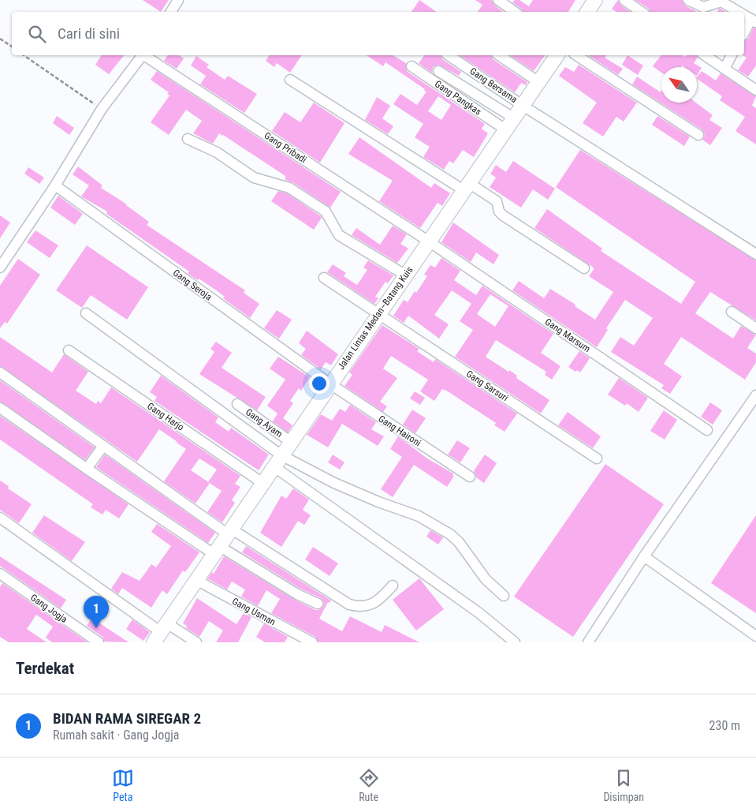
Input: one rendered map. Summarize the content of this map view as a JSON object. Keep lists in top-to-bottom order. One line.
{"streets":{"highway":["Jalan Lintas Medan–Batang Kuis"],"street":["Gang Bersama","Gang Pangkas","Gang Pribadi","Gang Seroja","Gang Marsum","Gang Sarsuri","Gang Harjo","Gang Ayam","Gang Haironi","Gang Jogja","Gang Usman"]},"crossings":[["Gang Bersama","Jalan Lintas Medan–Batang Kuis"],["Gang Pangkas","Jalan Lintas Medan–Batang Kuis"],["Gang Pribadi","Jalan Lintas Medan–Batang Kuis"],["Gang Pribadi","Gang Marsum"],["Gang Seroja","Jalan Lintas Medan–Batang Kuis"],["Gang Seroja","Gang Haironi"],["Jalan Lintas Medan–Batang Kuis","Gang Marsum"],["Jalan Lintas Medan–Batang Kuis","Gang Sarsuri"],["Jalan Lintas Medan–Batang Kuis","Gang Harjo"],["Jalan Lintas Medan–Batang Kuis","Gang Ayam"],["Jalan Lintas Medan–Batang Kuis","Gang Haironi"],["Jalan Lintas Medan–Batang Kuis","Gang Usman"]],"north":"top left","page":{"search":"Cari di sini","pins":"1","heading":"Terdekat","list":[{"mark":"1","name":"BIDAN RAMA SIREGAR 2","note":"Rumah sakit · Gang Jogja","value":"230 m"}],"nav":["Peta","Rute","Disimpan"]}}
